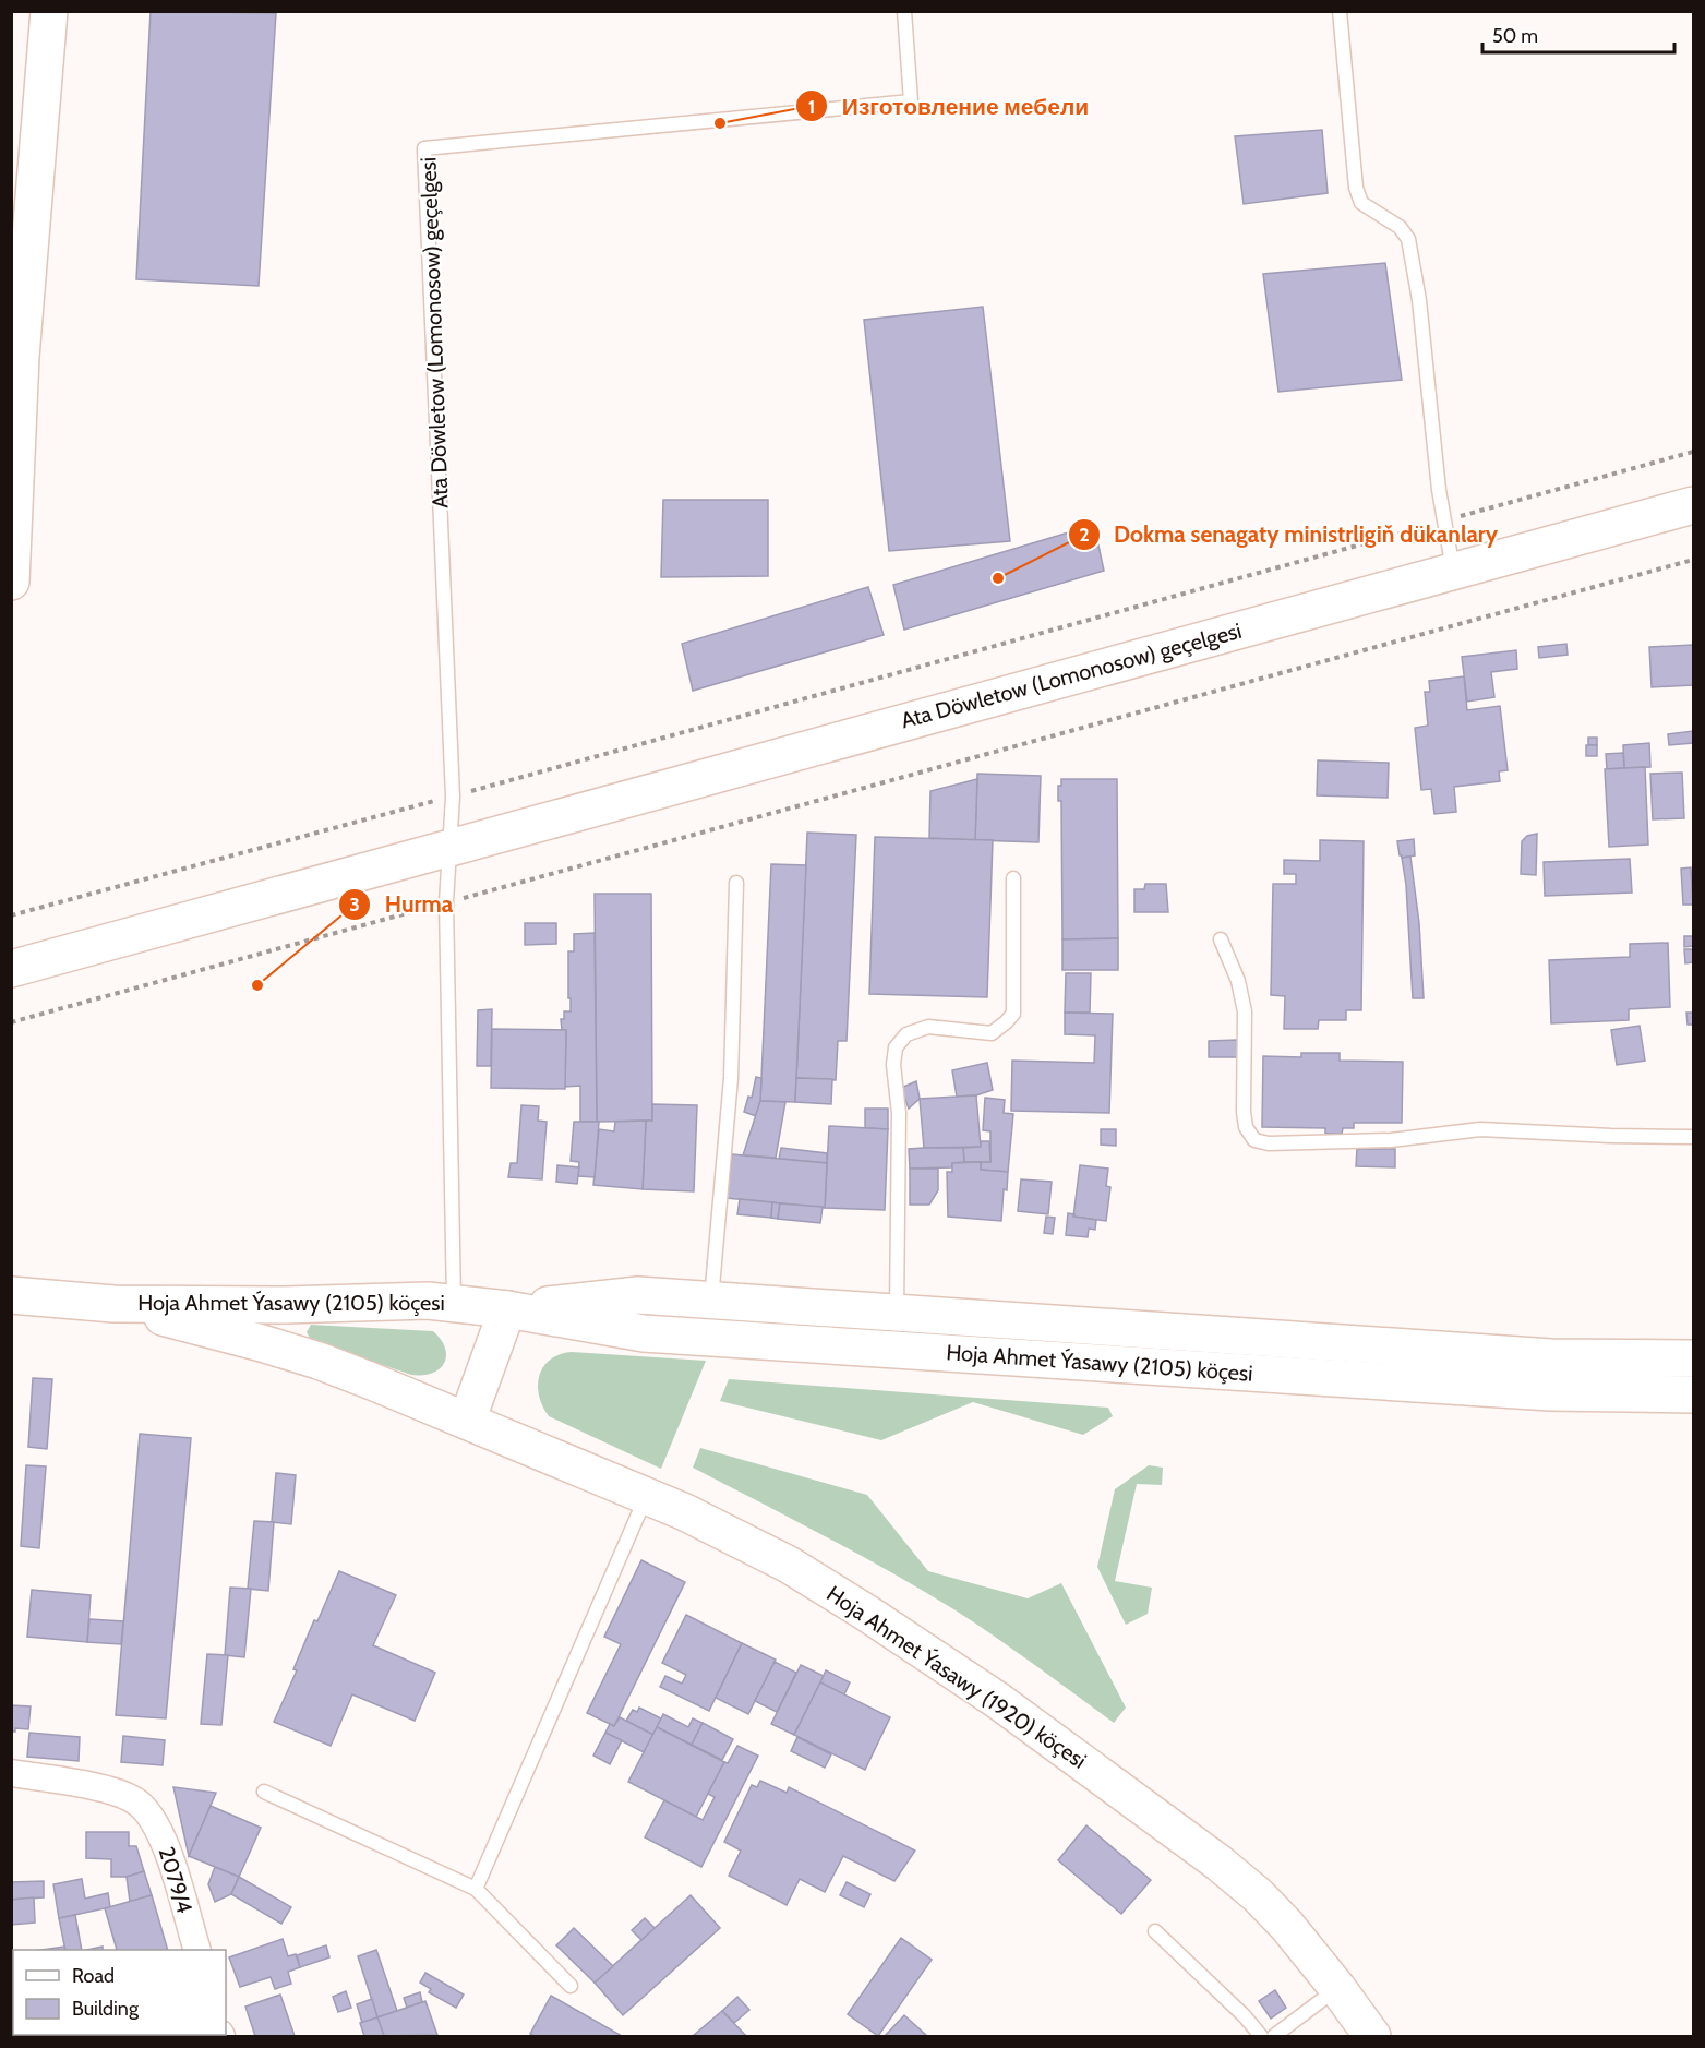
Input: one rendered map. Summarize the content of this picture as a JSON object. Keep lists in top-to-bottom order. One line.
{"streets":{"street":["Ata Döwletow (Lomonosow) geçelgesi","Hoja Ahmet Ýasawy (2105) köçesi","Hoja Ahmet Ýasawy (1920) köçesi","2079/4"]},"crossings":[["Hoja Ahmet Ýasawy (2105) köçesi","Hoja Ahmet Ýasawy (1920) köçesi"]],"places":["Изготовление мебели","Dokma senagaty ministrligiň dükanlary","Hurma"],"legend":["Road","Building"],"scale_bar":"50 m"}
